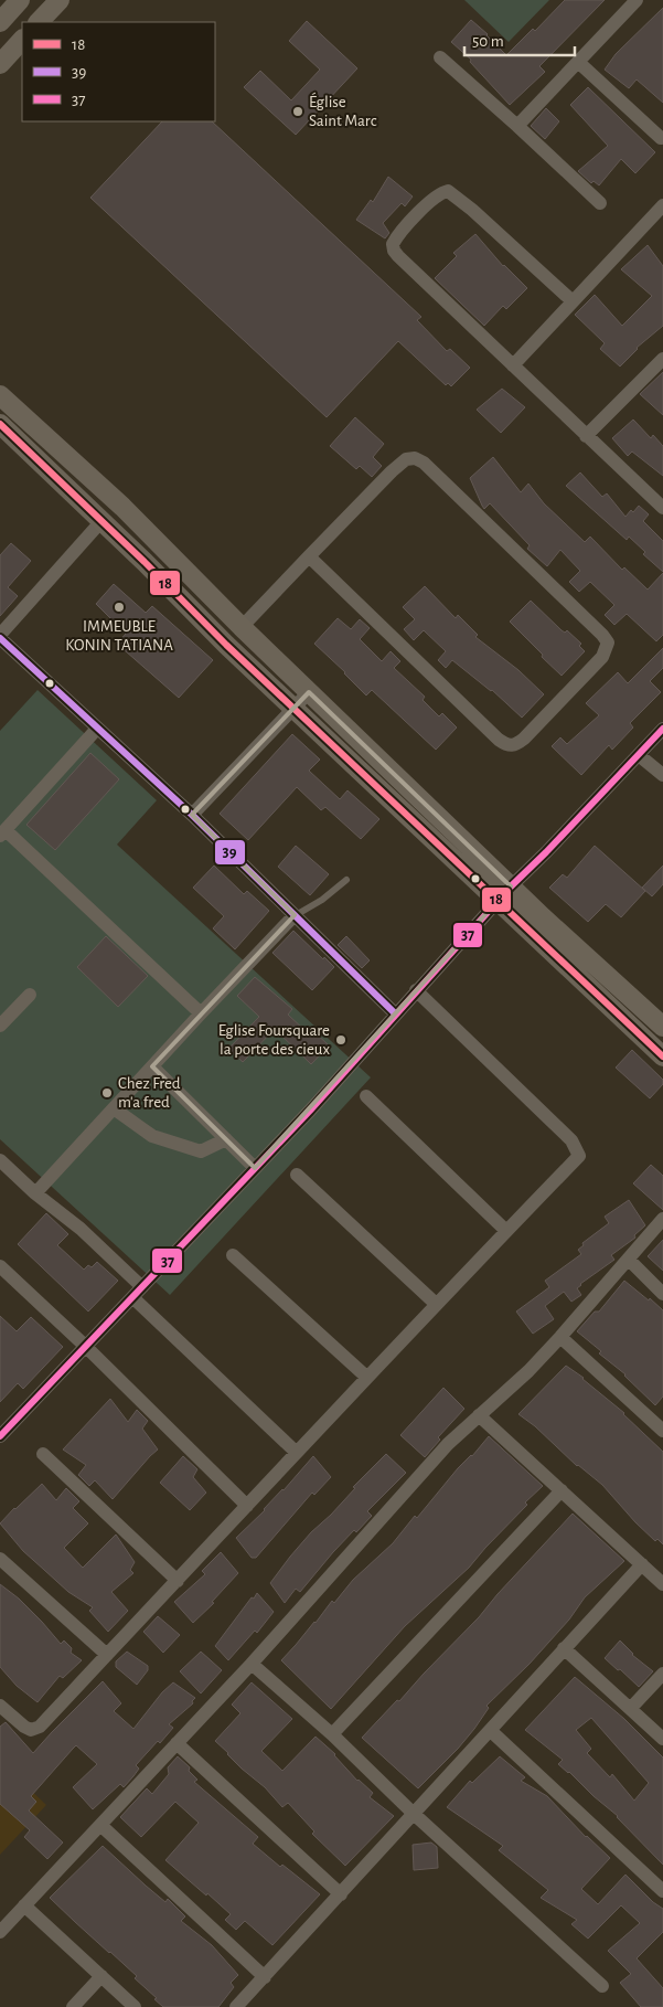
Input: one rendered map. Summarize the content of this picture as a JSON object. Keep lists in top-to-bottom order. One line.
{"places":["Église Saint Marc","IMMEUBLE KONIN TATIANA","Eglise Foursquare la porte des cieux","Chez Fred m'a fred"],"lines":["transit line 18","transit line 39","transit line 37"],"legend":["18","39","37"],"scale_bar":"50 m"}
